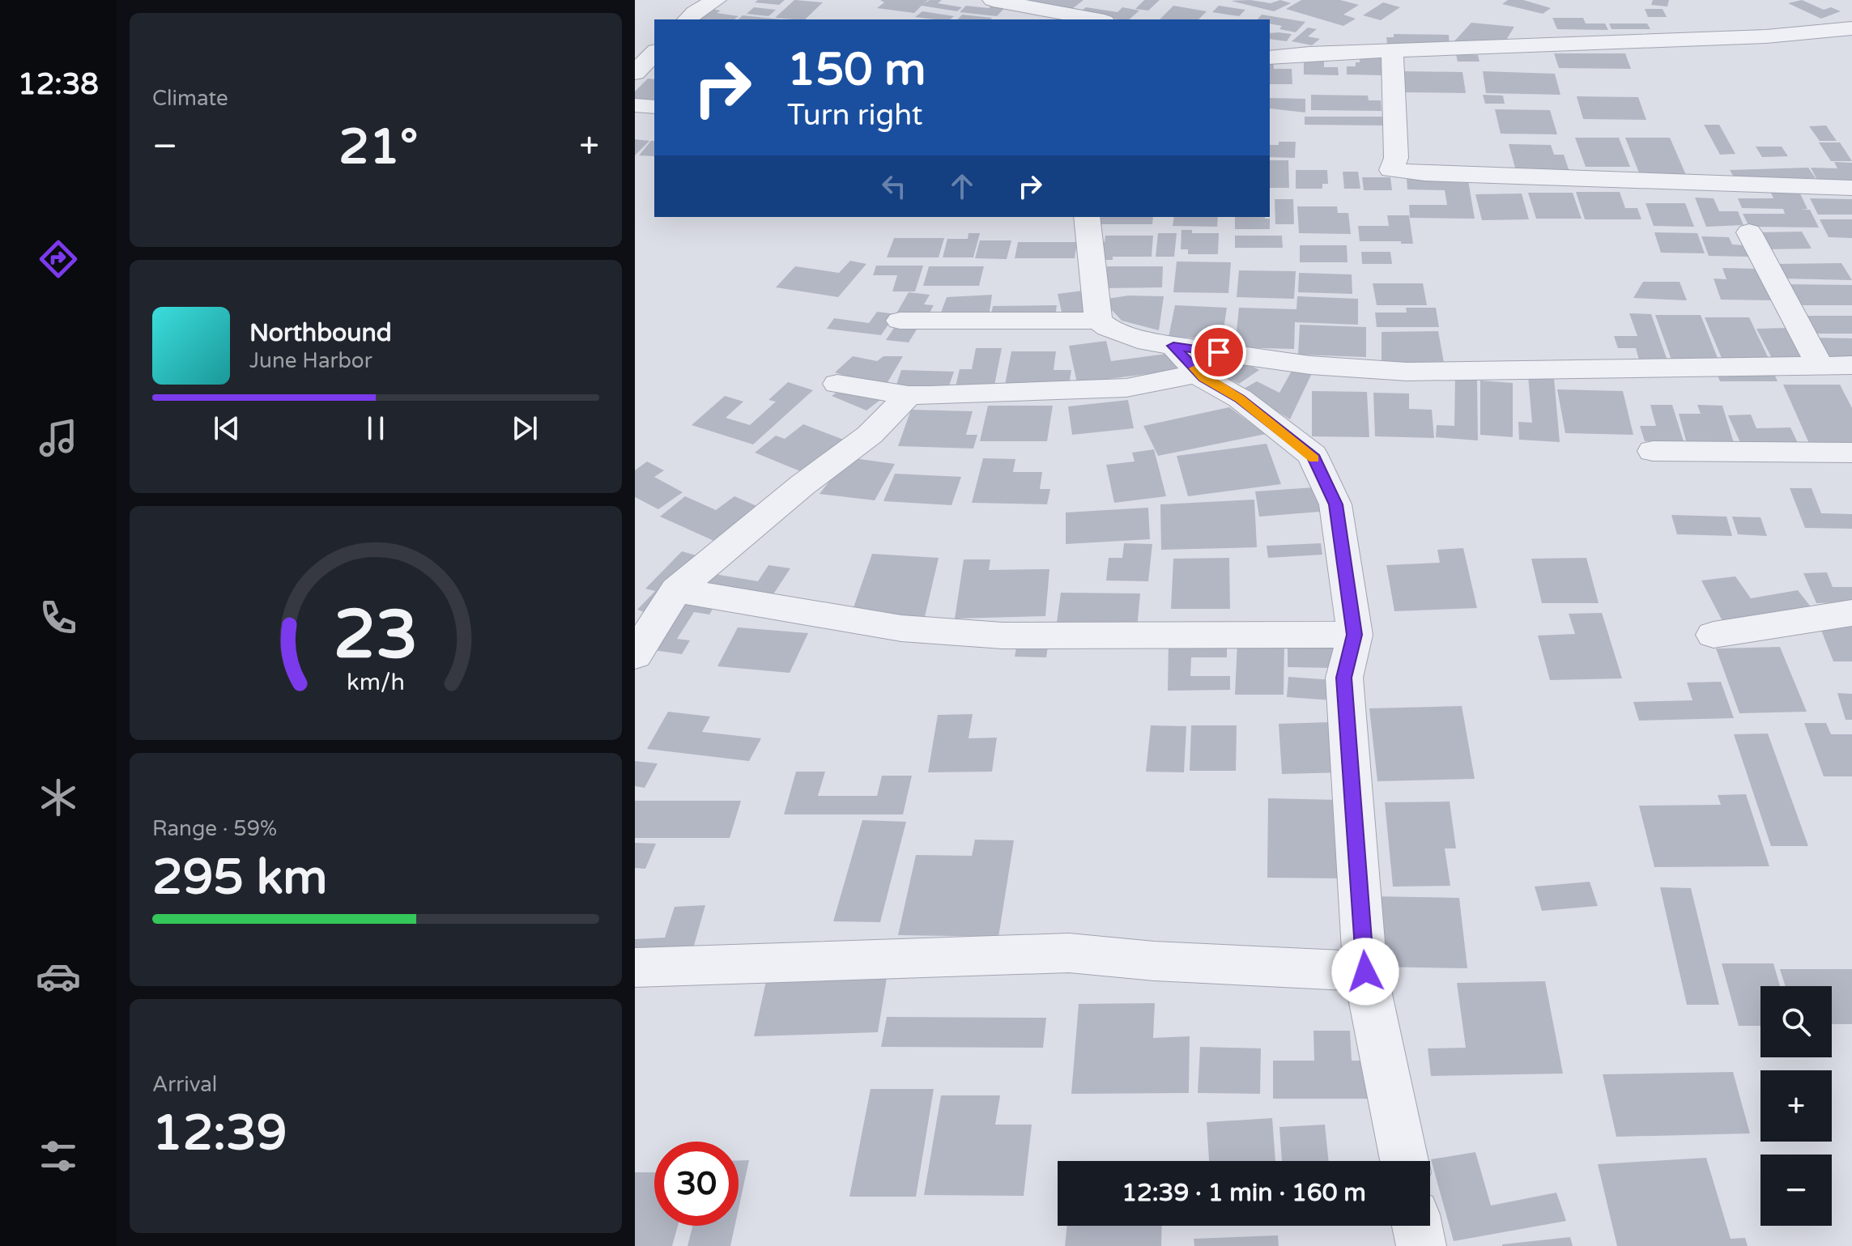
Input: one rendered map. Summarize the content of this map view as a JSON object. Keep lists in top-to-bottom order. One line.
{"page":{"tabs":"12:38","tile":["Climate",["Range · 59%","295 km"],["Arrival","12:39"]],"turn":["150 m","Turn right"],"heat":["−","21°","+"],"song":["Northbound","June Harbor"],"map_buttons":["+","−"],"limit":"30","trip":"12:39 · 1 min · 160 m","gauge":["23","km/h"]}}
